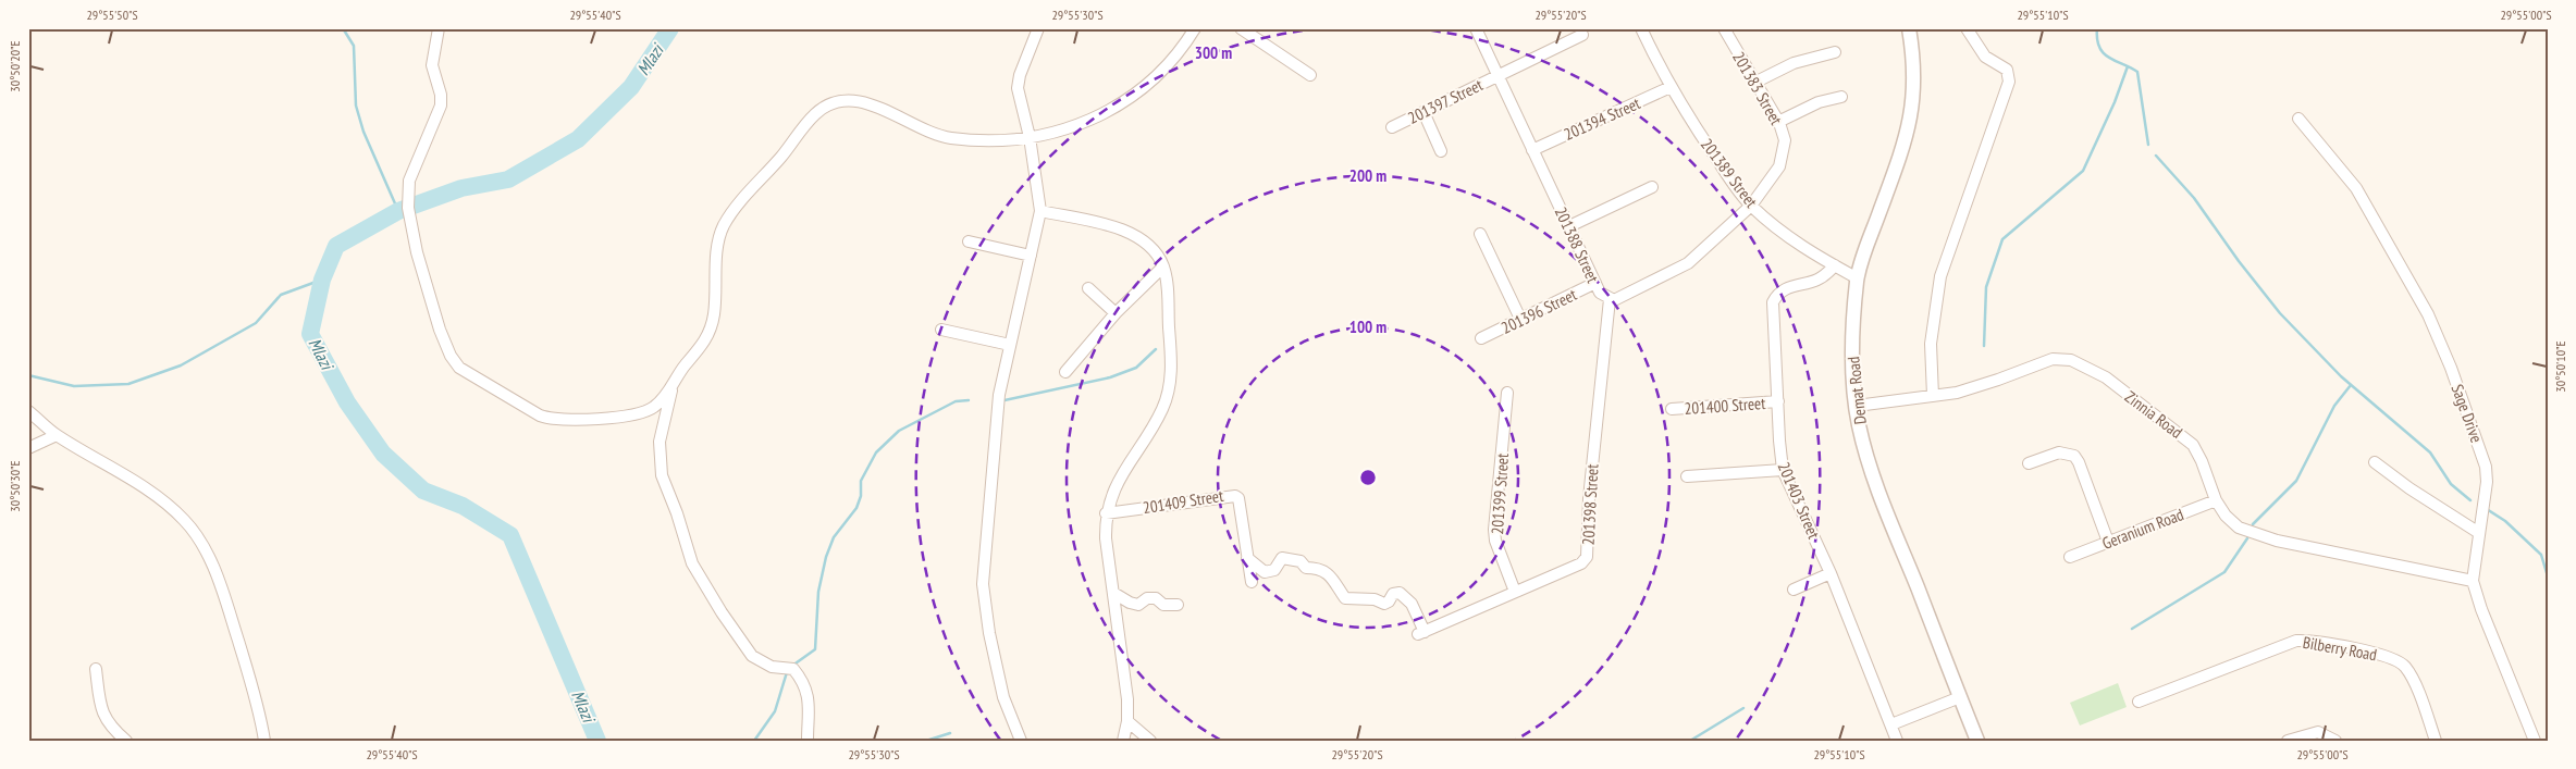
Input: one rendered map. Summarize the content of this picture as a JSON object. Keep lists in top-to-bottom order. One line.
{"streets":{"street":["201383 Street","201397 Street","201394 Street","201389 Street","201388 Street","201396 Street","Demat Road","201400 Street","Sage Drive","Zinnia Road","201399 Street","201403 Street","201409 Street","201398 Street","Geranium Road","Bilberry Road"]},"crossings":[["201383 Street","201389 Street"],["201383 Street","201388 Street"],["201397 Street","201388 Street"],["201394 Street","201389 Street"],["201394 Street","201388 Street"],["201389 Street","201388 Street"],["201389 Street","Demat Road"],["201389 Street","201403 Street"],["201388 Street","201396 Street"],["201388 Street","201398 Street"],["Demat Road","Zinnia Road"],["201400 Street","201403 Street"],["Sage Drive","Zinnia Road"],["Zinnia Road","Geranium Road"],["201399 Street","201398 Street"],["201409 Street","201398 Street"]],"water":["Mlazi"],"coordinates":["29°55'50\"S","29°55'40\"S","29°55'30\"S","29°55'20\"S","29°55'10\"S","29°55'00\"S","30°50'20\"E","30°50'10\"E","30°50'30\"E"],"rings":["300 m","200 m","100 m"]}
